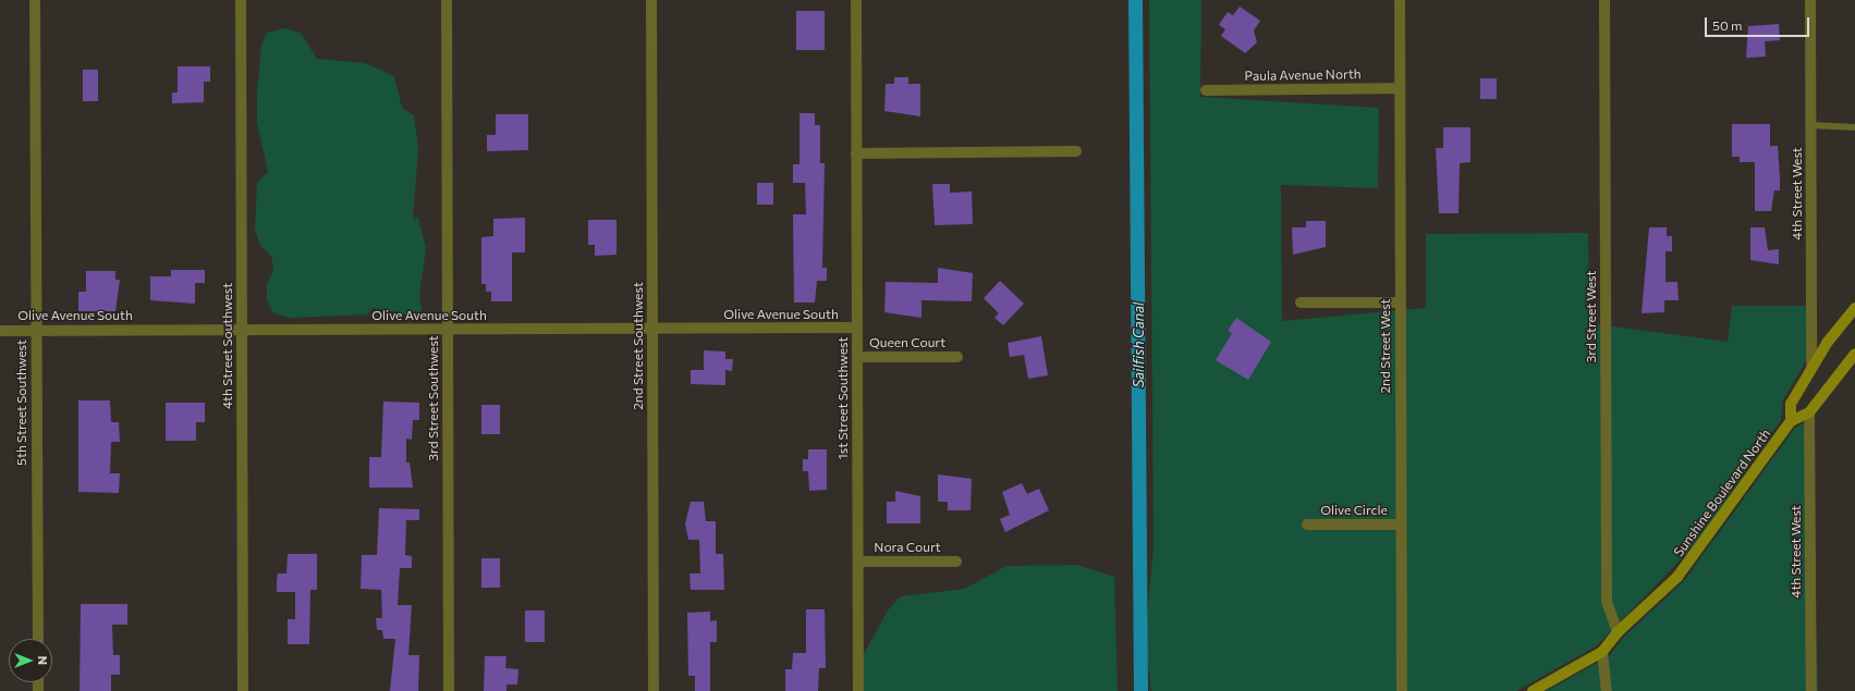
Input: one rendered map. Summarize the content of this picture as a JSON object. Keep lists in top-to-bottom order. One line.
{"streets":{"street":["Paula Avenue North","4th Street West","Olive Avenue South","3rd Street West","Queen Court","4th Street Southwest","2nd Street Southwest","2nd Street West","3rd Street Southwest","1st Street Southwest","5th Street Southwest","Sunshine Boulevard North","Olive Circle","Nora Court"]},"crossings":[["Paula Avenue North","2nd Street West"],["4th Street West","Sunshine Boulevard North"],["Olive Avenue South","4th Street Southwest"],["Olive Avenue South","2nd Street Southwest"],["Olive Avenue South","3rd Street Southwest"],["Olive Avenue South","1st Street Southwest"],["Olive Avenue South","5th Street Southwest"],["3rd Street West","Sunshine Boulevard North"],["Queen Court","1st Street Southwest"],["2nd Street West","Olive Circle"],["1st Street Southwest","Nora Court"]],"water":["Sailfish Canal"],"scale_bar":"50 m","north":"right"}
